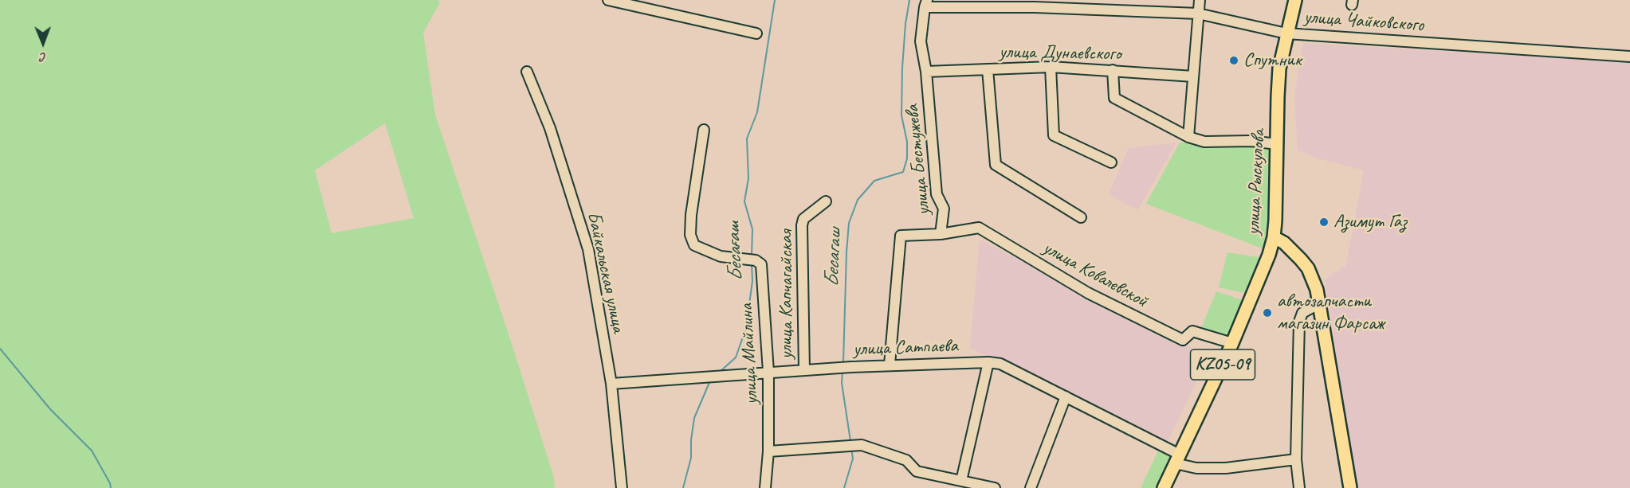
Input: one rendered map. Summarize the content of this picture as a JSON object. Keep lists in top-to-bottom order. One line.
{"streets":{"main road":["улица Рыскулова","KZ05-09"],"street":["улица Чайковского","улица Дунаевского","улица Бестужева","Байкальская улица","улица Ковалевской","улица Капчагайская","улица Сатпаева","улица Майлина"]},"crossings":[["улица Чайковского","улица Бестужева"],["улица Чайковского","улица Рыскулова"],["улица Дунаевского","улица Бестужева"],["улица Бестужева","улица Ковалевской"],["улица Бестужева","улица Сатпаева"],["улица Рыскулова","улица Ковалевской"],["улица Рыскулова","улица Сатпаева"],["Байкальская улица","улица Сатпаева"],["улица Капчагайская","улица Сатпаева"],["улица Сатпаева","улица Майлина"]],"water":["Бесағаш","Бесагаш"],"places":["Спутник","Азимут Газ","автозапчасти магазин Фарсаж"],"north":"bottom"}
